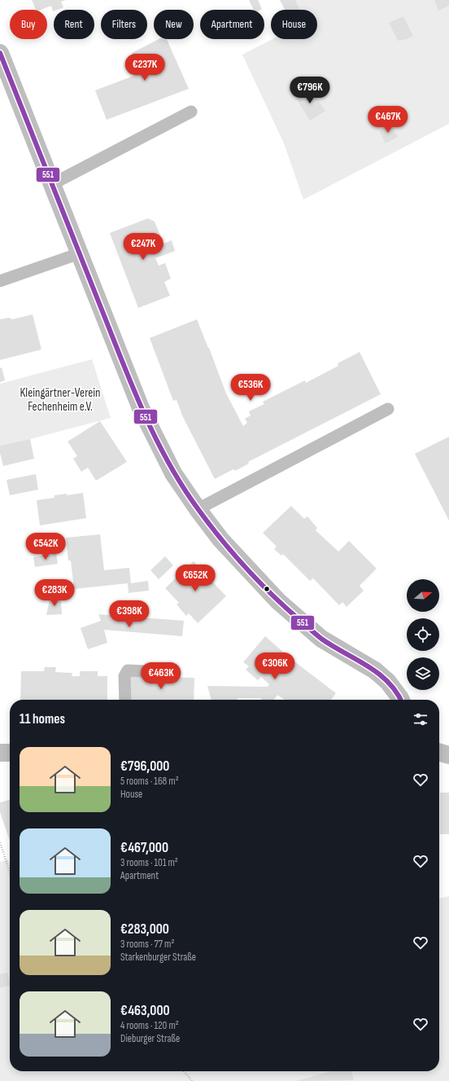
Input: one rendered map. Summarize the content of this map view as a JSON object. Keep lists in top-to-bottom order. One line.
{"parks":["Kleingärtner-Verein Fechenheim e.V."],"lines":["transit line 551"],"north":"right","page":{"chip":["Buy","Rent","Filters","New","Apartment","House"],"price":["€237K","€796K","€467K","€247K","€536K","€542K","€652K","€283K","€398K","€306K","€463K"],"heading":"11 homes","list":[{"name":"€796,000","note":"5 rooms · 168 m² · House"},{"name":"€467,000","note":"3 rooms · 101 m² · Apartment"},{"name":"€283,000","note":"3 rooms · 77 m² · Starkenburger Straße"},{"name":"€463,000","note":"4 rooms · 120 m² · Dieburger Straße"}]}}
